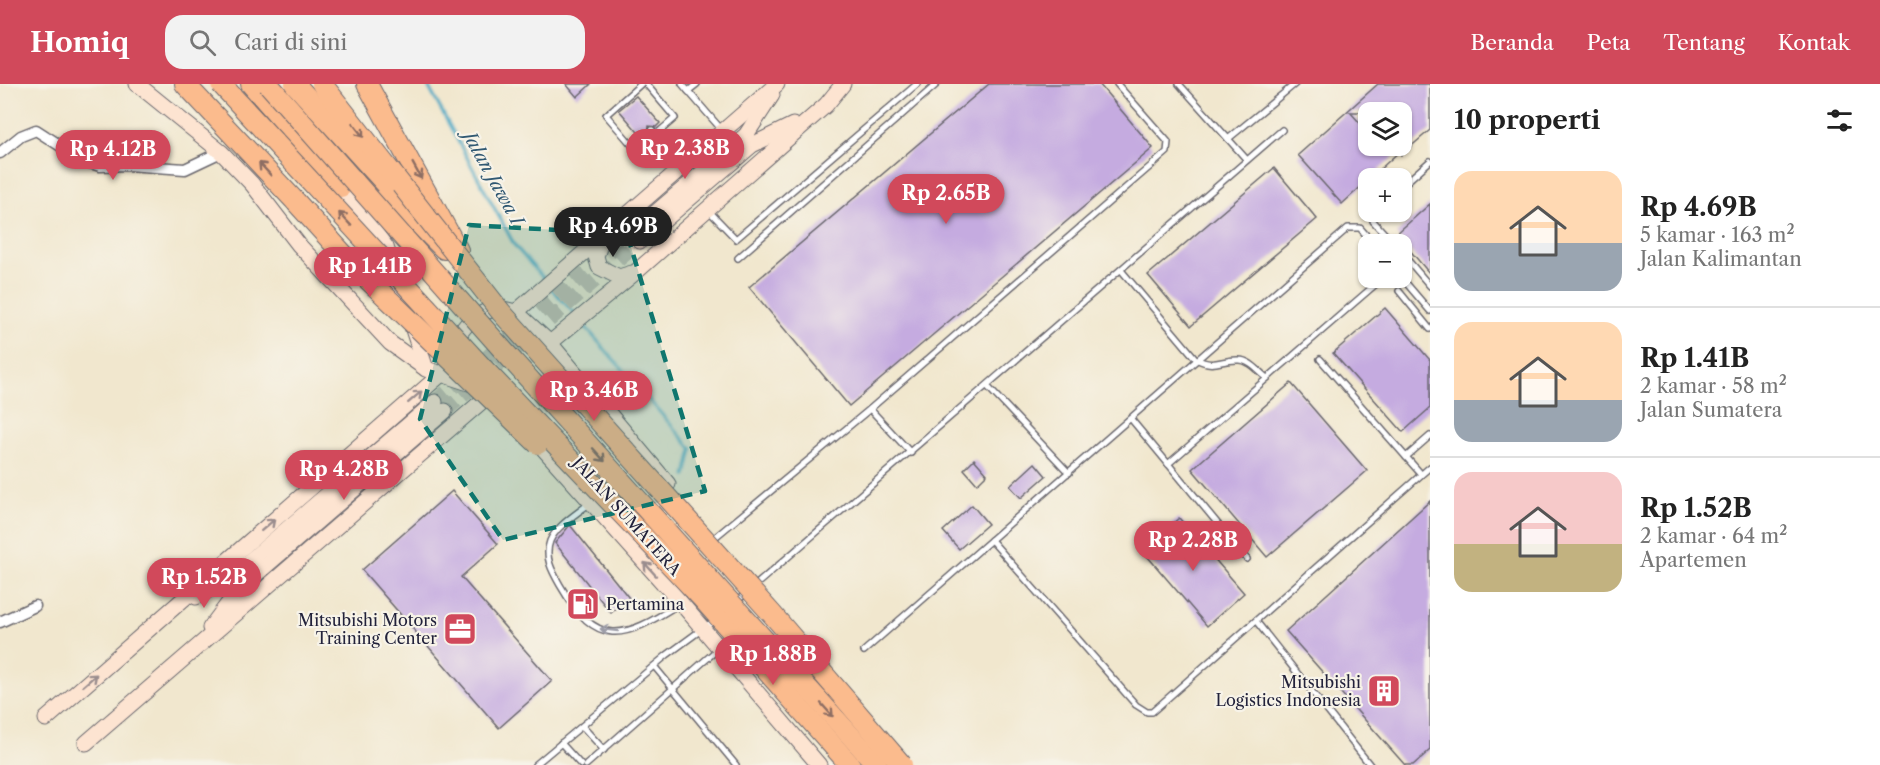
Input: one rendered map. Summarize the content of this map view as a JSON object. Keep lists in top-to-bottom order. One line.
{"streets":{"street":["JALAN SUMATERA"]},"water":["Jalan Jawa I"],"places":{"fuel station":["Pertamina"],"office":["Mitsubishi Motors Training Center"],"building":["Mitsubishi Logistics Indonesia"]},"page":{"header":"Homiq","search":"Cari di sini","nav":["Beranda","Peta","Tentang","Kontak"],"heading":"10 properti","map_buttons":["+","−"],"price":["Rp 2.38B","Rp 4.12B","Rp 2.65B","Rp 4.69B","Rp 1.41B","Rp 3.46B","Rp 4.28B","Rp 2.28B","Rp 1.52B","Rp 1.88B"],"list":[{"name":"Rp 4.69B","note":"5 kamar · 163 m² · Jalan Kalimantan"},{"name":"Rp 1.41B","note":"2 kamar · 58 m² · Jalan Sumatera"},{"name":"Rp 1.52B","note":"2 kamar · 64 m² · Apartemen"}]}}
